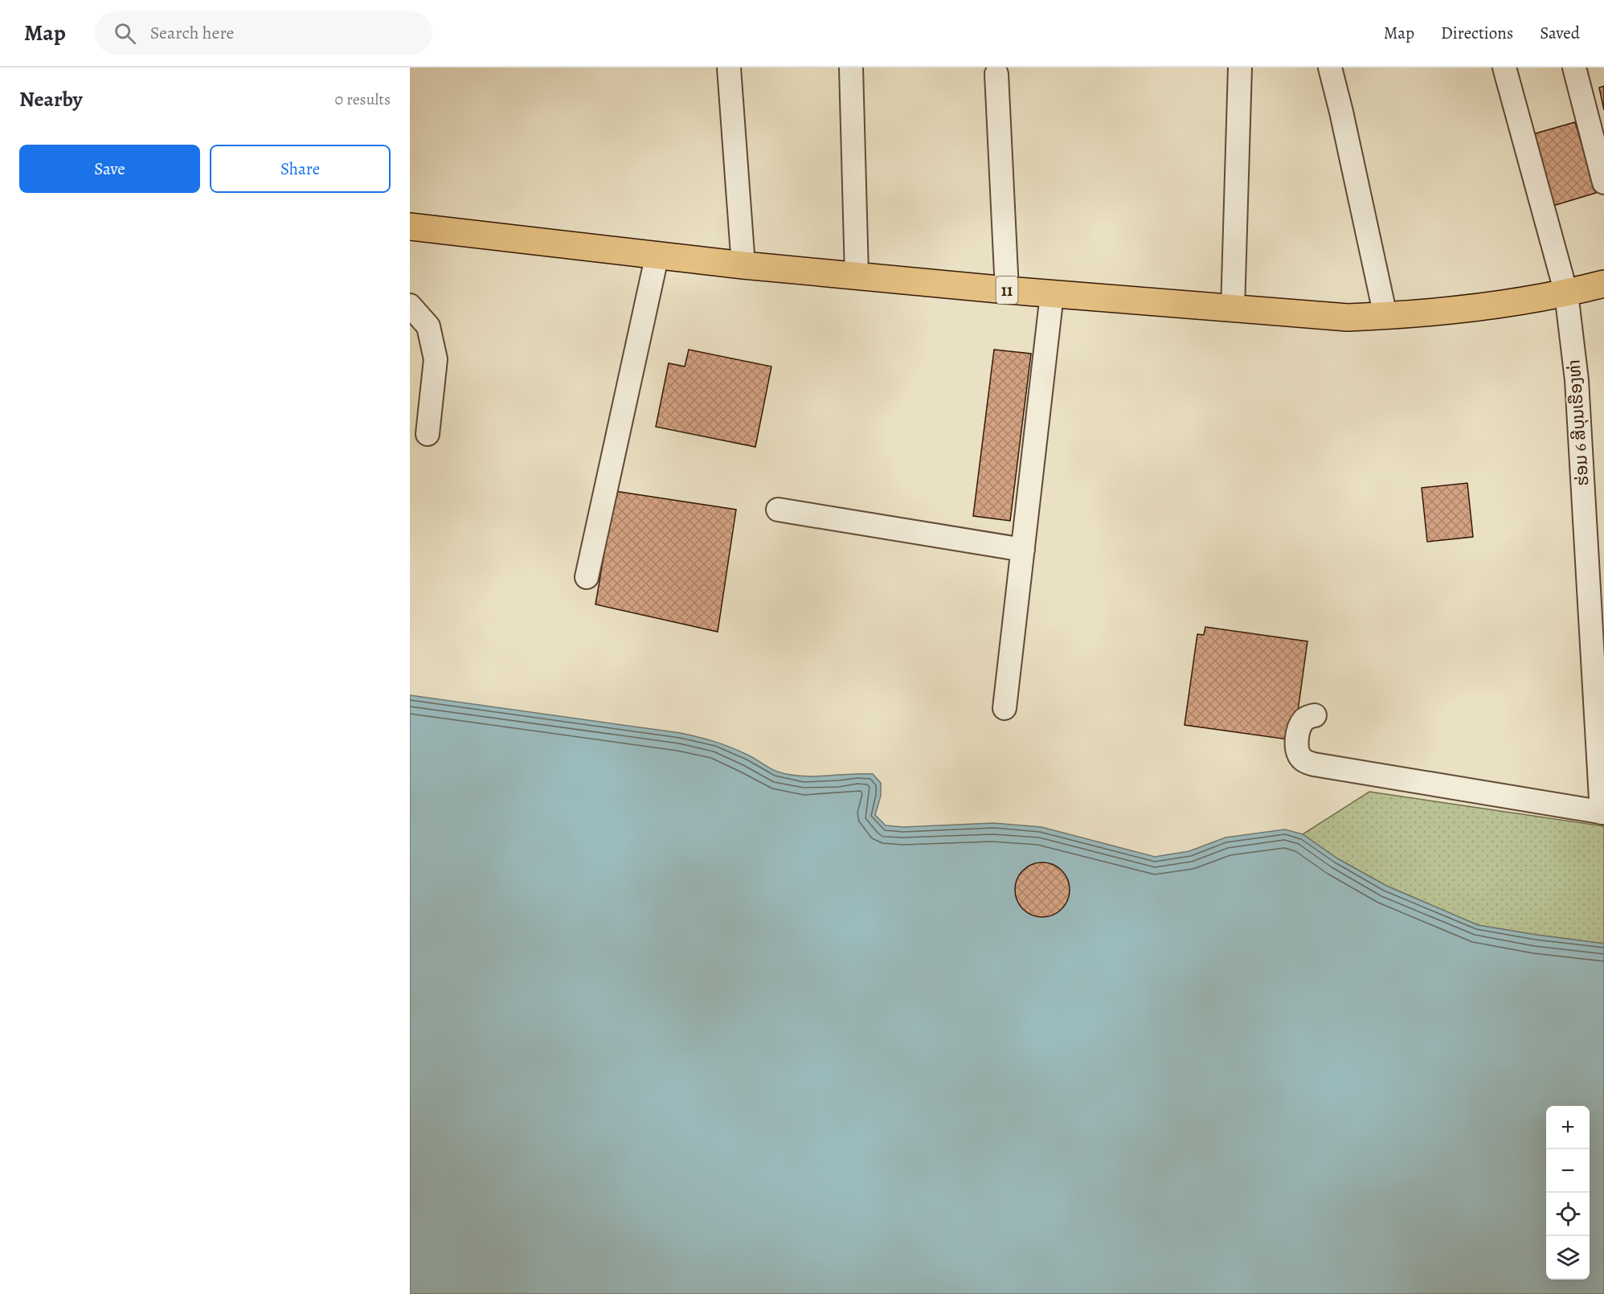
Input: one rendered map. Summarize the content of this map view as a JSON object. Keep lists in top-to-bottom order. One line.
{"streets":{"highway":["11"],"street":["ຮ່ອມ 6 ສີບຸນເຮືອງທ່າ"]},"crossings":[["11","ຮ່ອມ 6 ສີບຸນເຮືອງທ່າ"]],"page":{"header":"Map","search":"Search here","nav":["Map","Directions","Saved"],"heading":["Nearby","0 results"],"buttons":["Save","Share"],"map_buttons":["+","−"]}}
